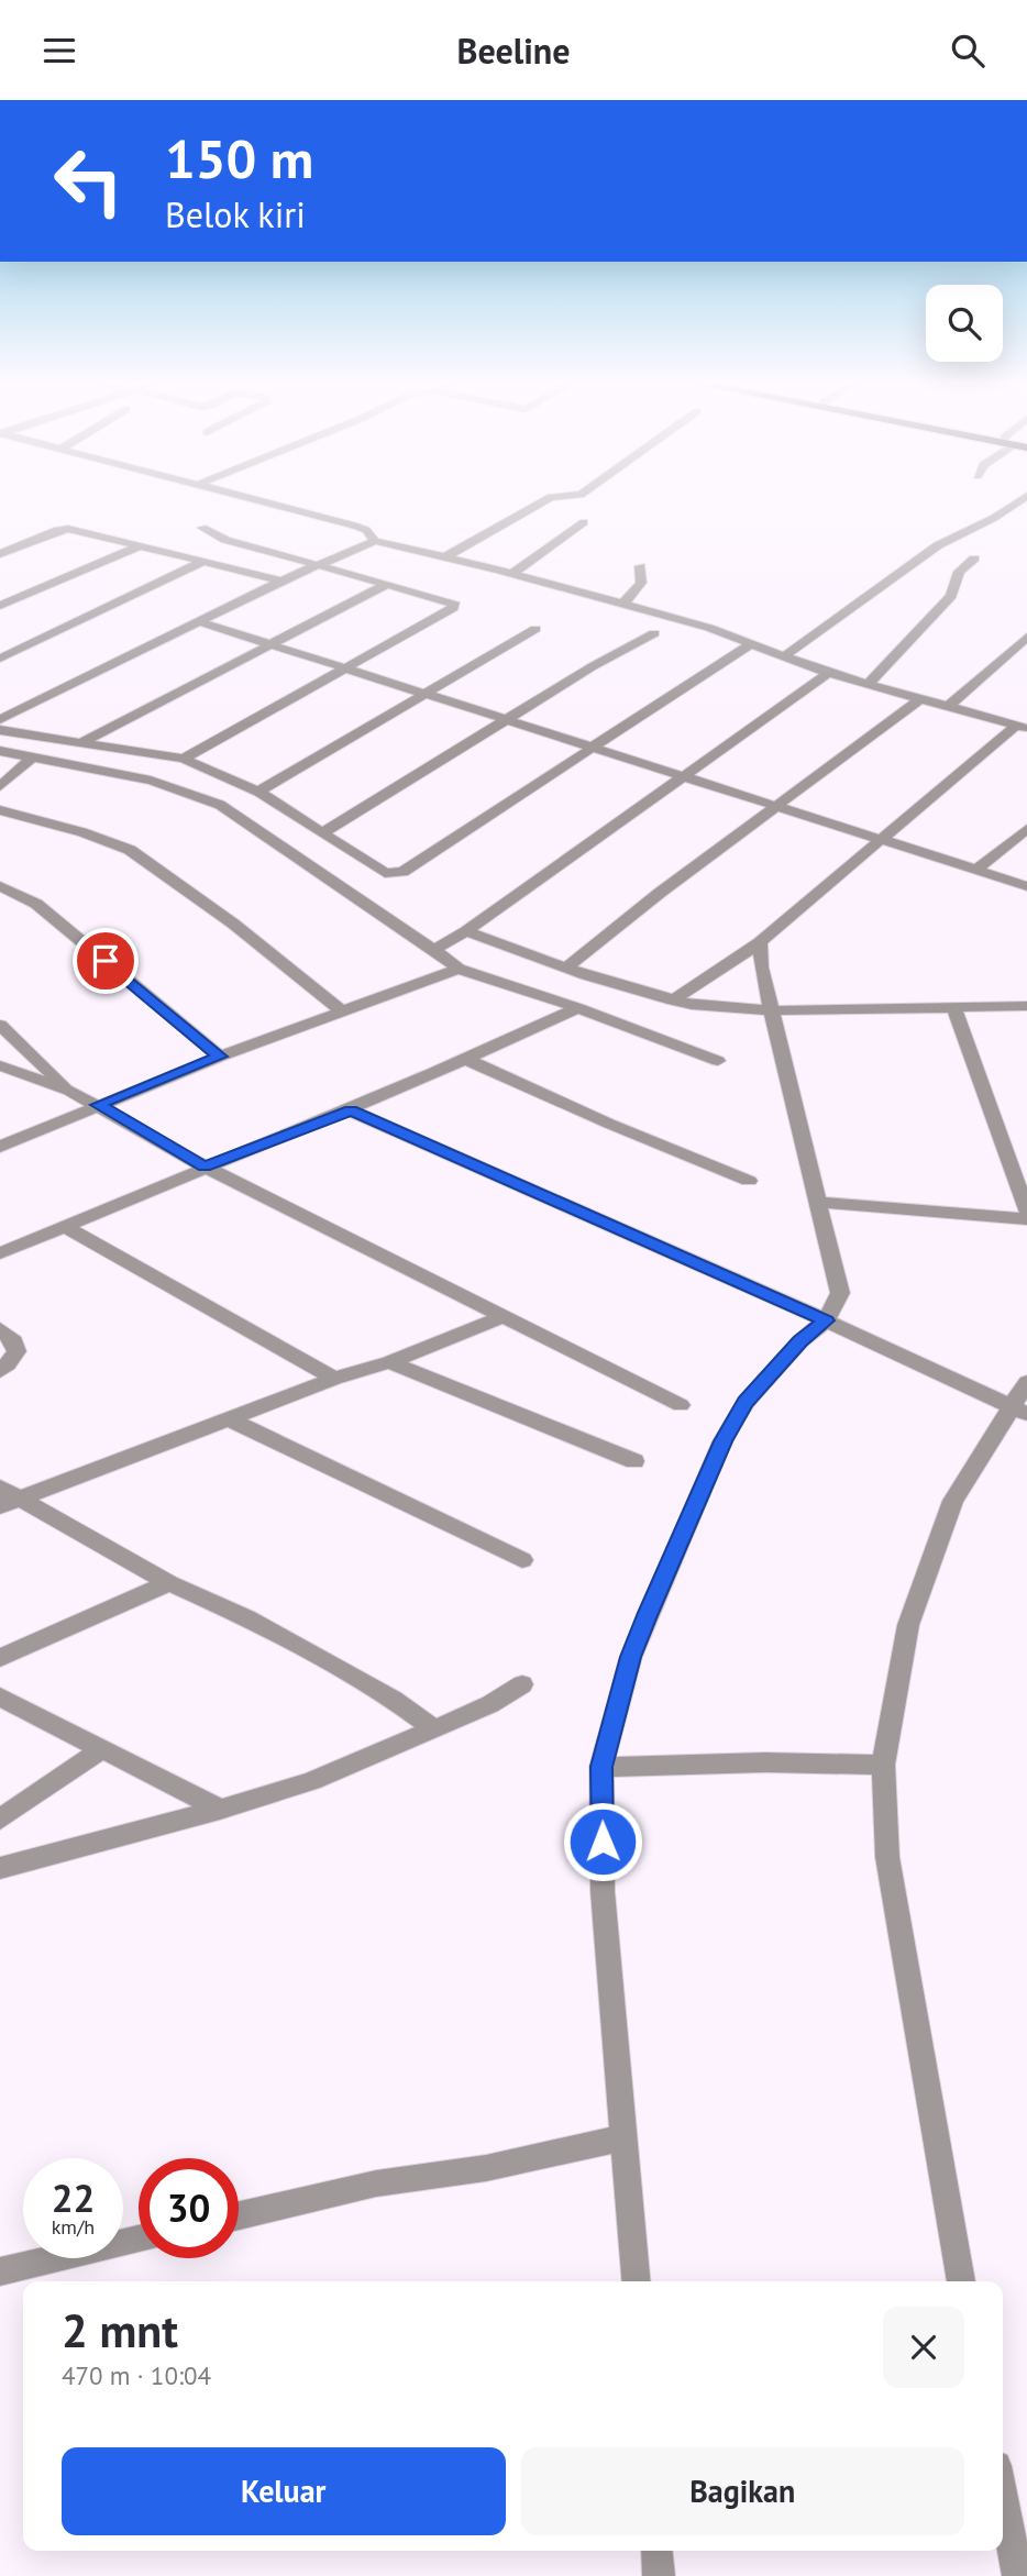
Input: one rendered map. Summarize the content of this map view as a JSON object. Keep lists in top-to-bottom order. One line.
{"page":{"header":"Beeline","turn":["150 m","Belok kiri"],"speed":"22 km/h","limit":"30","heading":["2 mnt","470 m · 10:04"],"buttons":["Keluar","Bagikan"]}}
